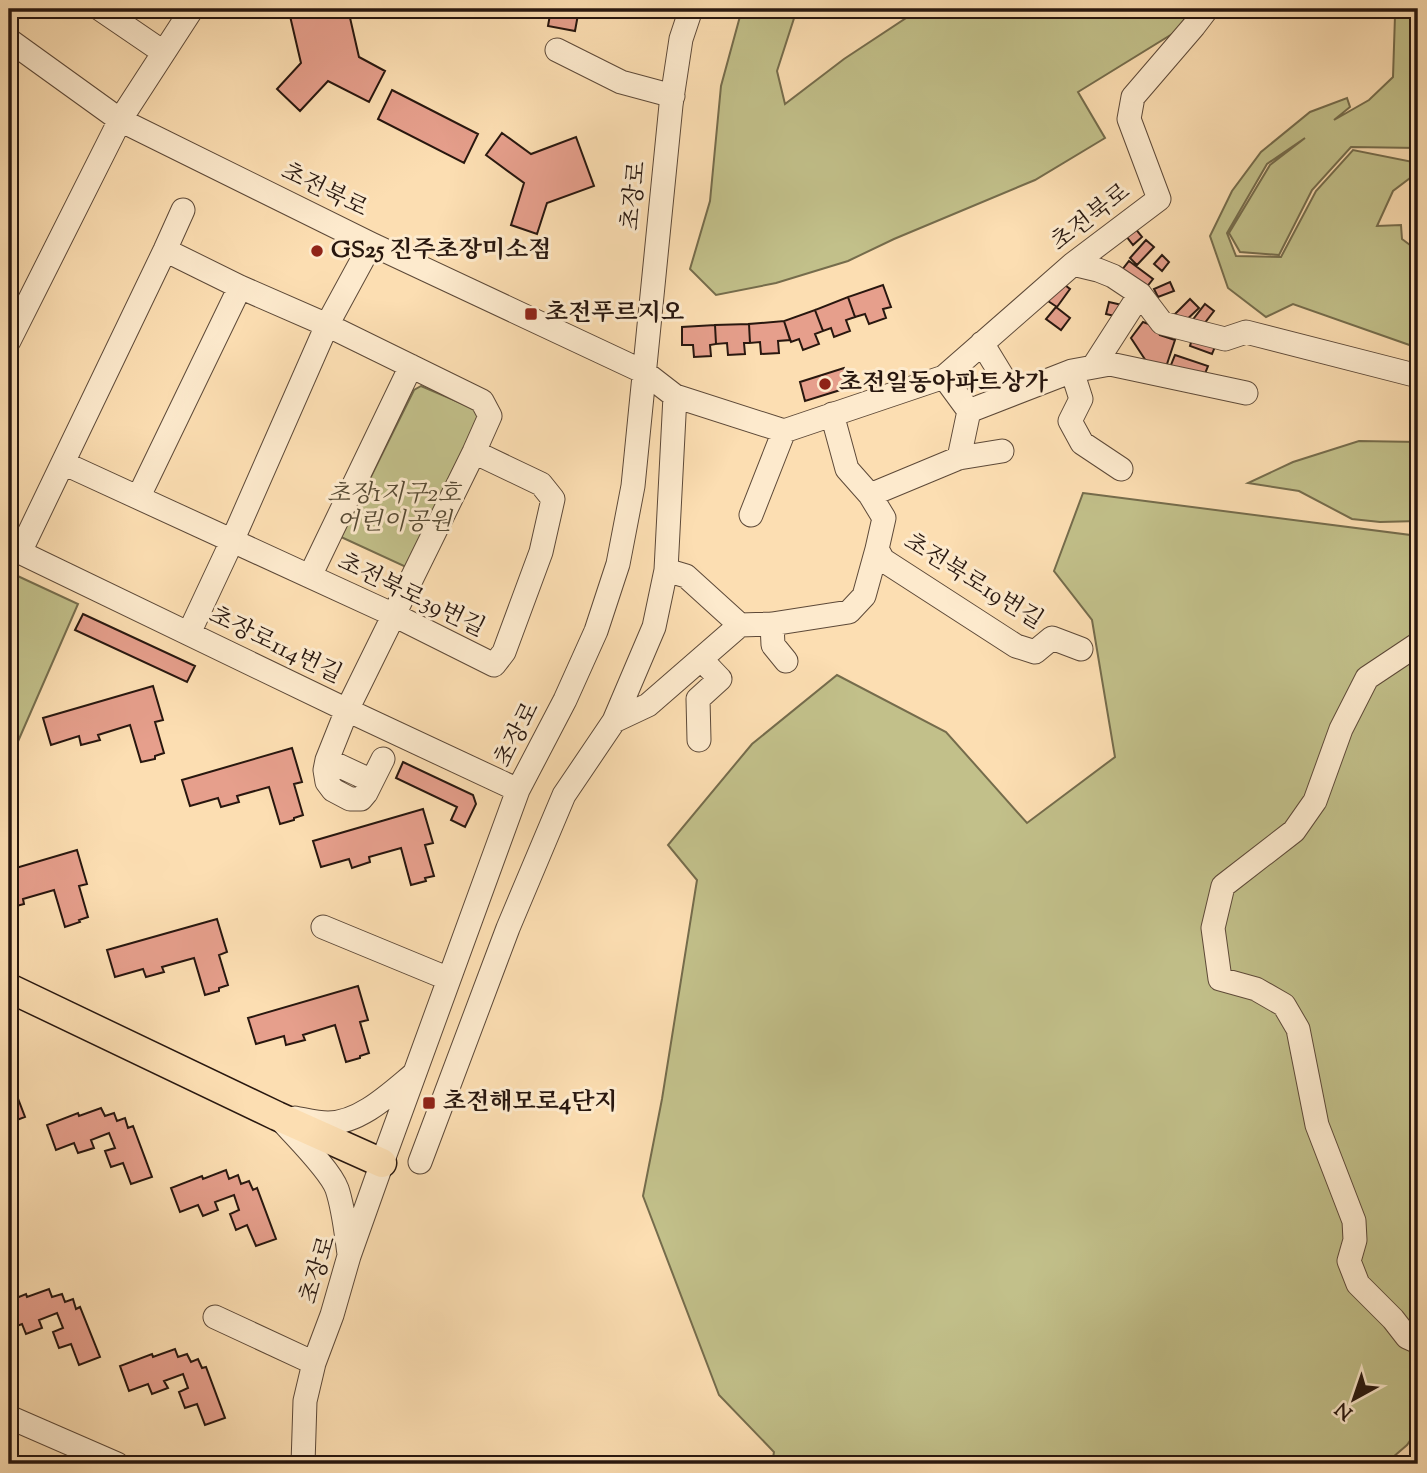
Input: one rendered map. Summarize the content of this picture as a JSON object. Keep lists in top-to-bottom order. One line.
{"streets":{"street":["초전북로","초장로","초전북로19번길","초전북로39번길","초장로114번길"]},"crossings":[["초전북로","초장로"],["초전북로","초전북로19번길"],["초장로","초장로114번길"]],"parks":["초장1지구2호 어린이공원"],"places":{"other":["GS25 진주초장미소점","초전일동아파트상가"],"transit":["초전푸르지오","초전해모로4단지"]},"north":"bottom left"}
